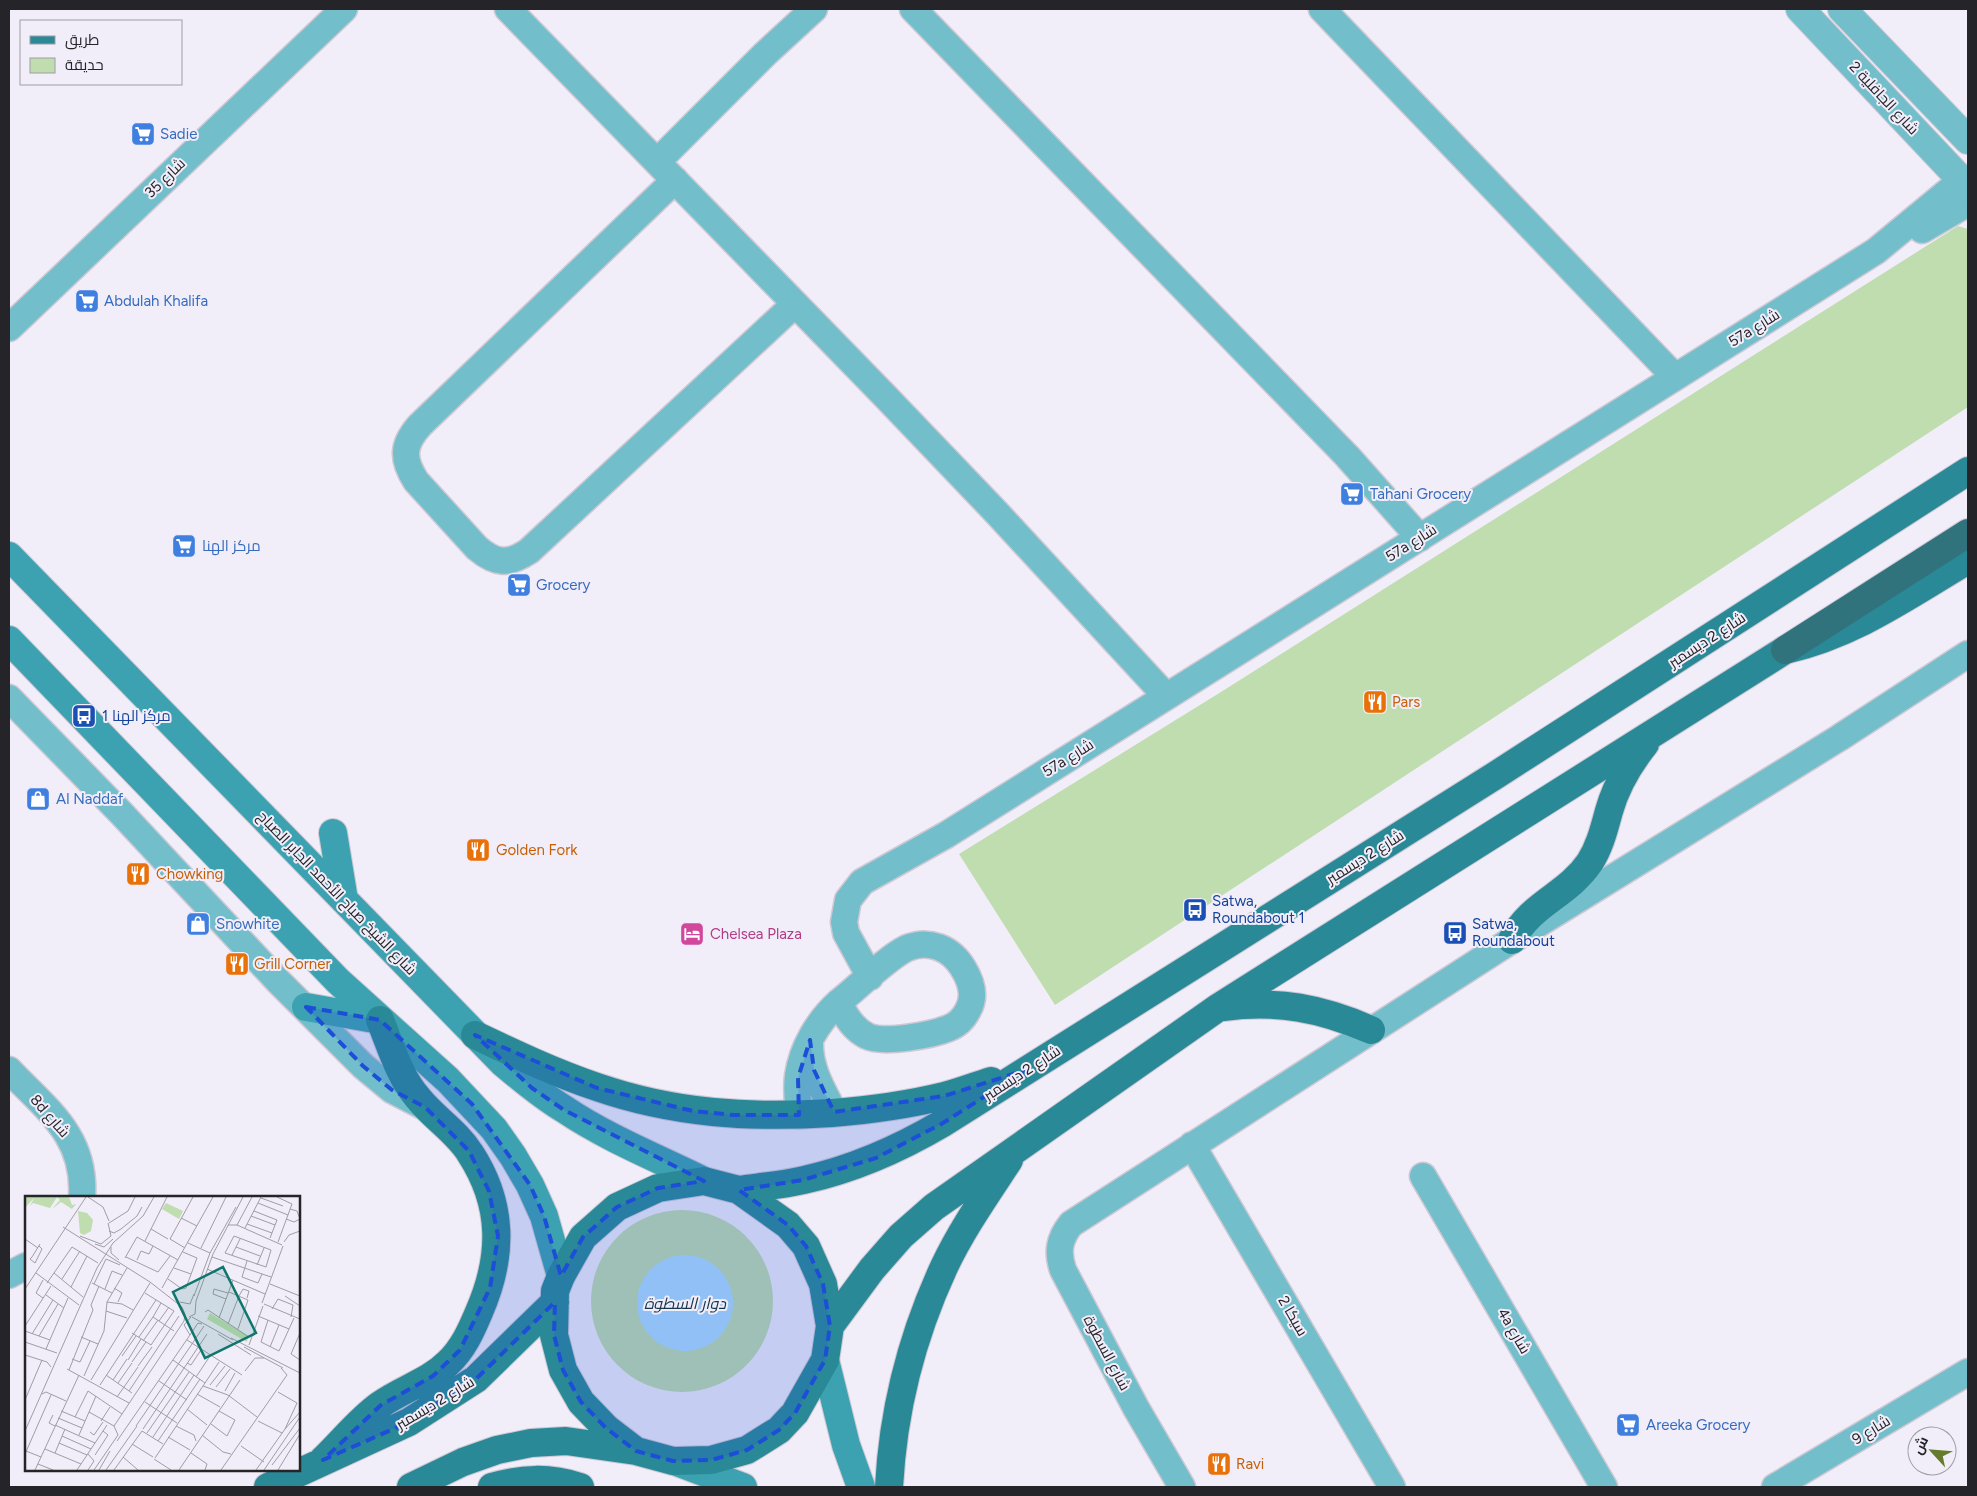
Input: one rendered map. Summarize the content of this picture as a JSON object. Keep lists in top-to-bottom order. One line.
{"streets":{"main road":["شارع 2 ديسمبر","شارع الشيخ صباح الأحمد الجابر الصباح"],"street":["شارع الجافلية 2","شارع 35","57a شارع","8d شارع","سيكا 2","4a شارع","شارع السطوة","شارع 9"]},"crossings":[["شارع الجافلية 2","57a شارع"],["سيكا 2","شارع السطوة"]],"water":["دوار السطوة"],"places":{"supermarket":["Sadie","Abdulah Khalifa","Tahani Grocery","مركز الهنا","Grocery","Areeka Grocery"],"restaurant":["Pars","Golden Fork","Chowking","Grill Corner","Ravi"],"bus stop":["مركز الهنا 1","Satwa, Roundabout 1","Satwa, Roundabout"],"shop":["Al Naddaf","Snowhite"],"hotel":["Chelsea Plaza"]},"legend":["طريق","حديقة"],"north":"top left"}
